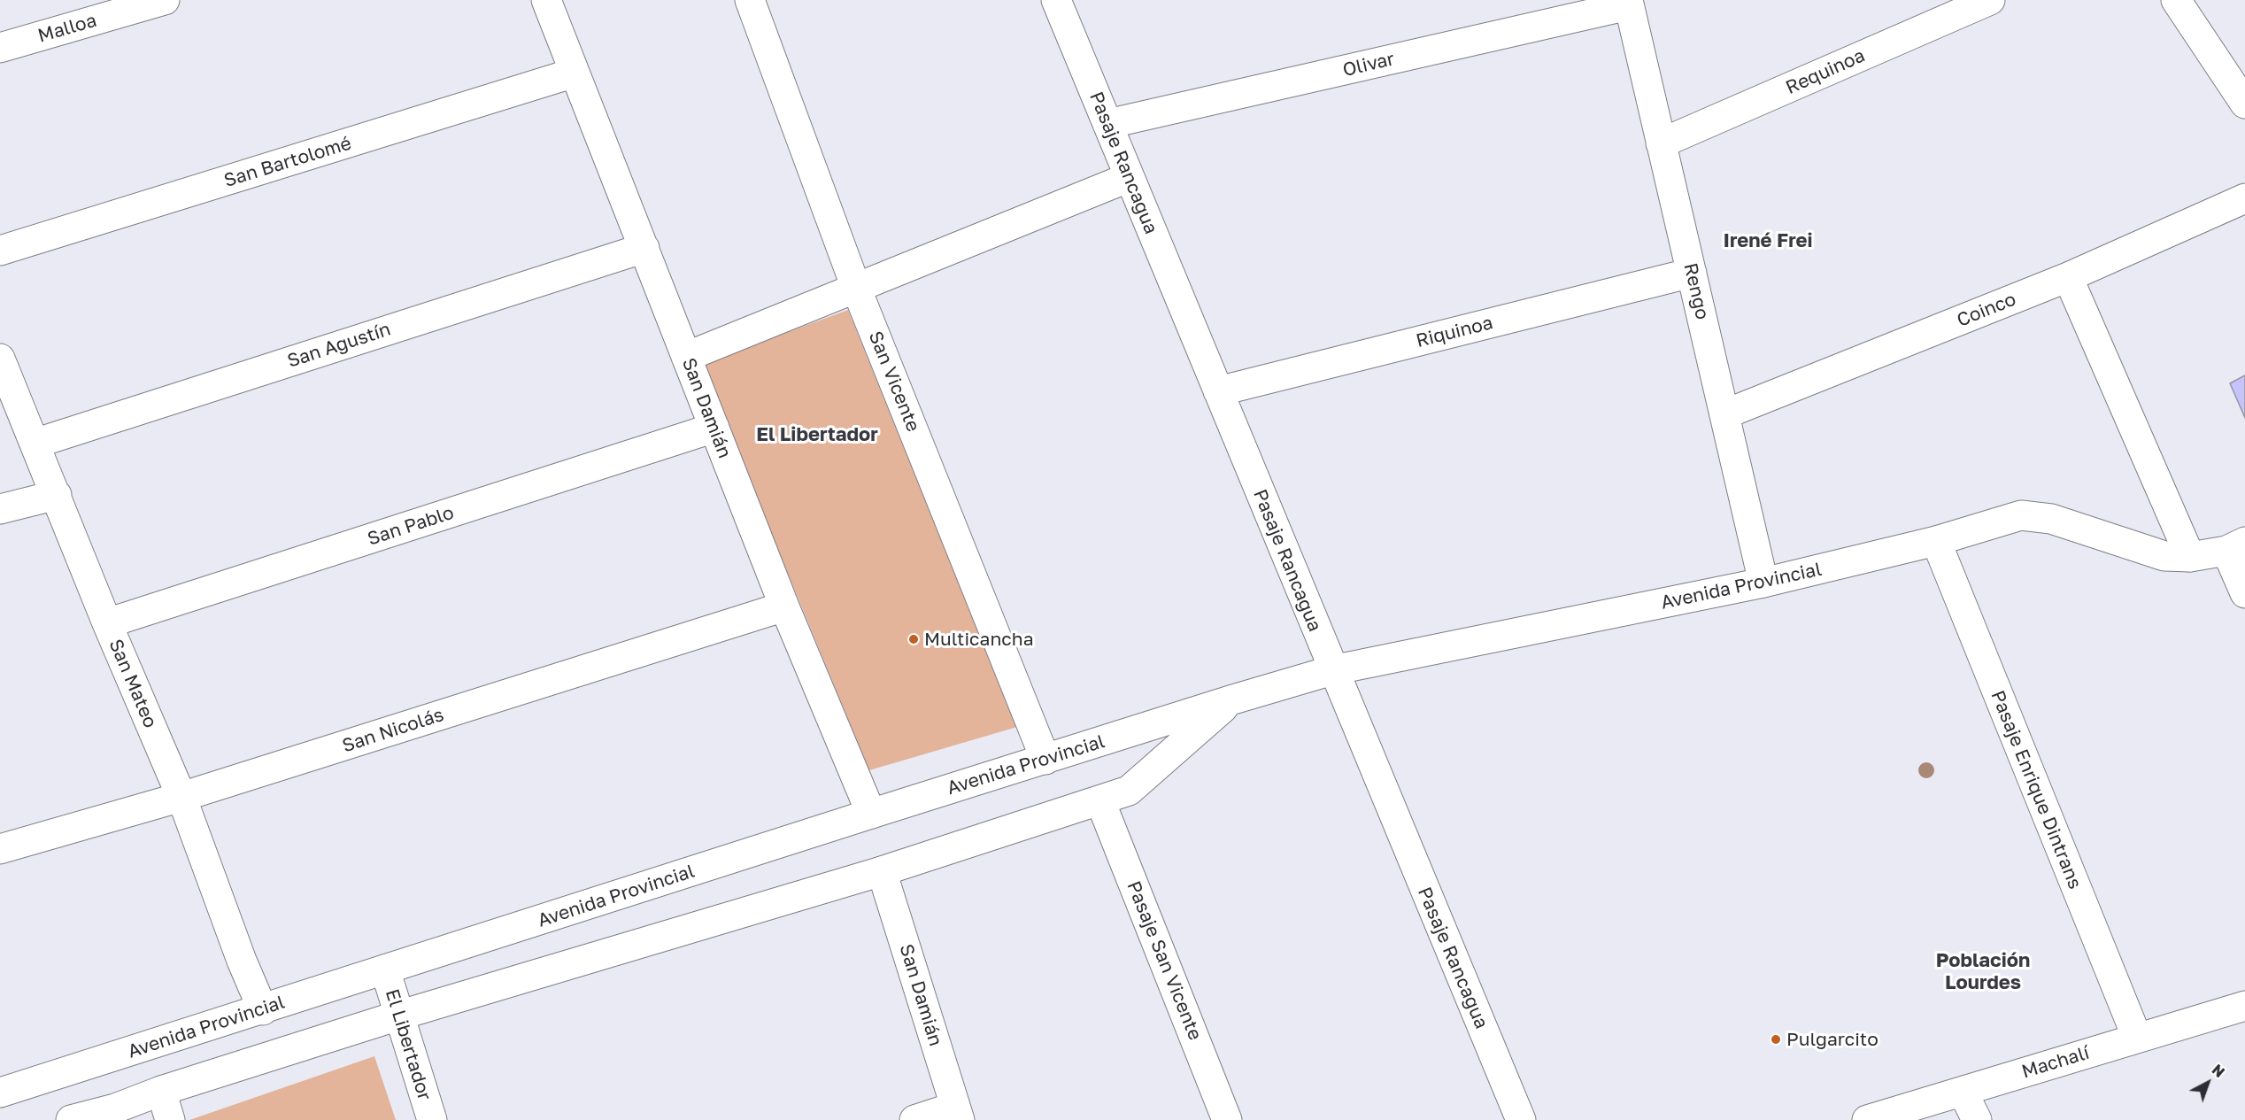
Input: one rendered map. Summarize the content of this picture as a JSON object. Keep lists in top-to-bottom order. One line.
{"streets":{"street":["Malloa","Olivar","Requinoa","San Bartolomé","Pasaje Rancagua","Rengo","Coinco","Riquinoa","San Agustín","San Vicente","San Damián","San Pablo","Avenida Provincial","San Mateo","San Nicolás","Pasaje Enrique Dintrans","Pasaje San Vicente","El Libertador","Machalí"]},"crossings":[["Olivar","Pasaje Rancagua"],["Olivar","Rengo"],["Requinoa","Rengo"],["San Bartolomé","San Damián"],["Pasaje Rancagua","Riquinoa"],["Pasaje Rancagua","Avenida Provincial"],["Rengo","Coinco"],["Rengo","Riquinoa"],["Rengo","Avenida Provincial"],["San Agustín","San Damián"],["San Agustín","San Mateo"],["San Vicente","Avenida Provincial"],["San Damián","San Pablo"],["San Damián","Avenida Provincial"],["San Damián","San Nicolás"],["San Pablo","San Mateo"],["Avenida Provincial","San Mateo"],["Avenida Provincial","Pasaje Enrique Dintrans"],["Avenida Provincial","Pasaje San Vicente"],["Avenida Provincial","El Libertador"],["San Mateo","San Nicolás"],["Pasaje Enrique Dintrans","Machalí"]],"districts":["Irené Frei","El Libertador","Población Lourdes"],"places":["Multicancha","Pulgarcito"],"north":"top right"}
